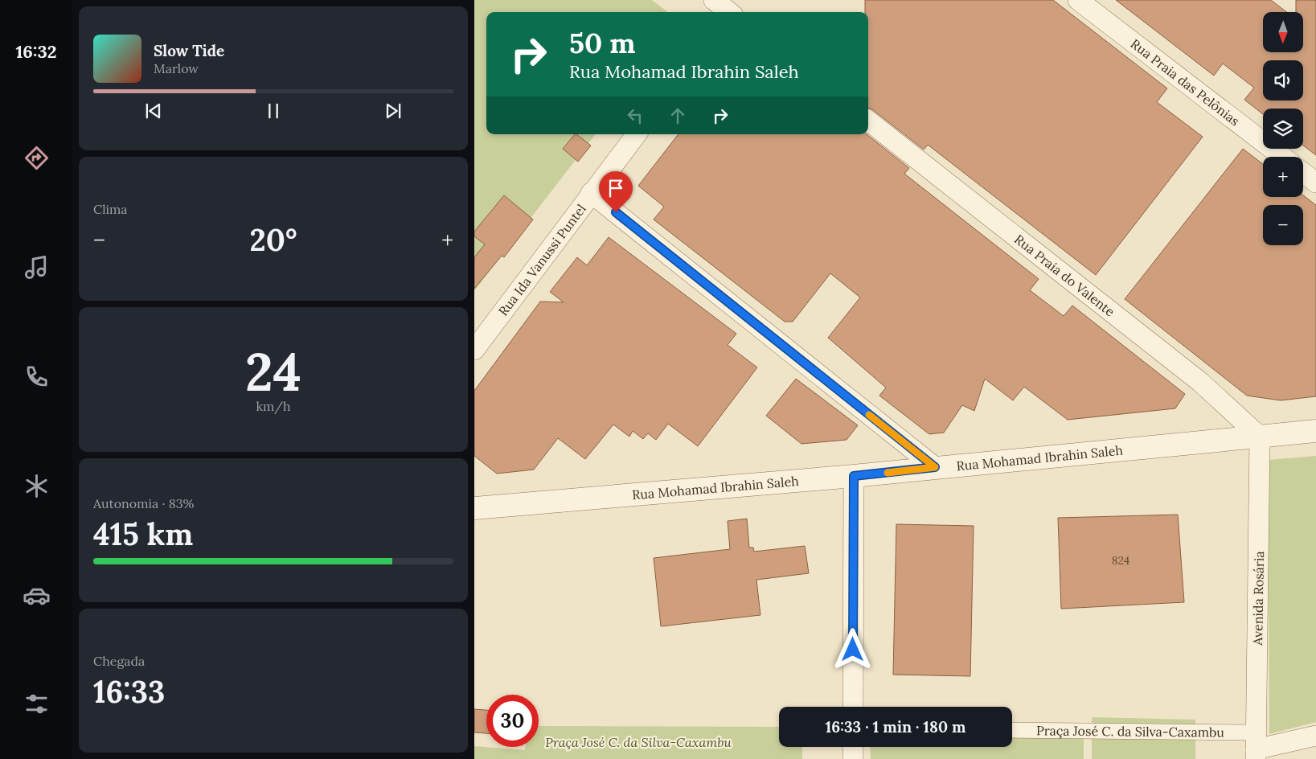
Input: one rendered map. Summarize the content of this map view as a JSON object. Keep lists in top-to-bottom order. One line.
{"streets":{"street":["Rua Praia das Pelônias","Rua Ida Vanussi Puntel","Rua Praia do Valente","Rua Mohamad Ibrahin Saleh","Avenida Rosária","Praça José C. da Silva-Caxambu"]},"crossings":[["Rua Praia do Valente","Rua Mohamad Ibrahin Saleh"],["Rua Praia do Valente","Avenida Rosária"],["Rua Mohamad Ibrahin Saleh","Avenida Rosária"],["Avenida Rosária","Praça José C. da Silva-Caxambu"]],"parks":["Praça José C. da Silva-Caxambu"],"house_numbers":["824"],"north":"bottom","page":{"tabs":"16:32","map_buttons":["+","−"],"turn":["50 m","Rua Mohamad Ibrahin Saleh"],"song":["Slow Tide","Marlow"],"tile":["Clima",["24","km/h"],["Autonomia · 83%","415 km"],["Chegada","16:33"]],"heat":["−","20°","+"],"limit":"30","trip":"16:33 · 1 min · 180 m"}}
